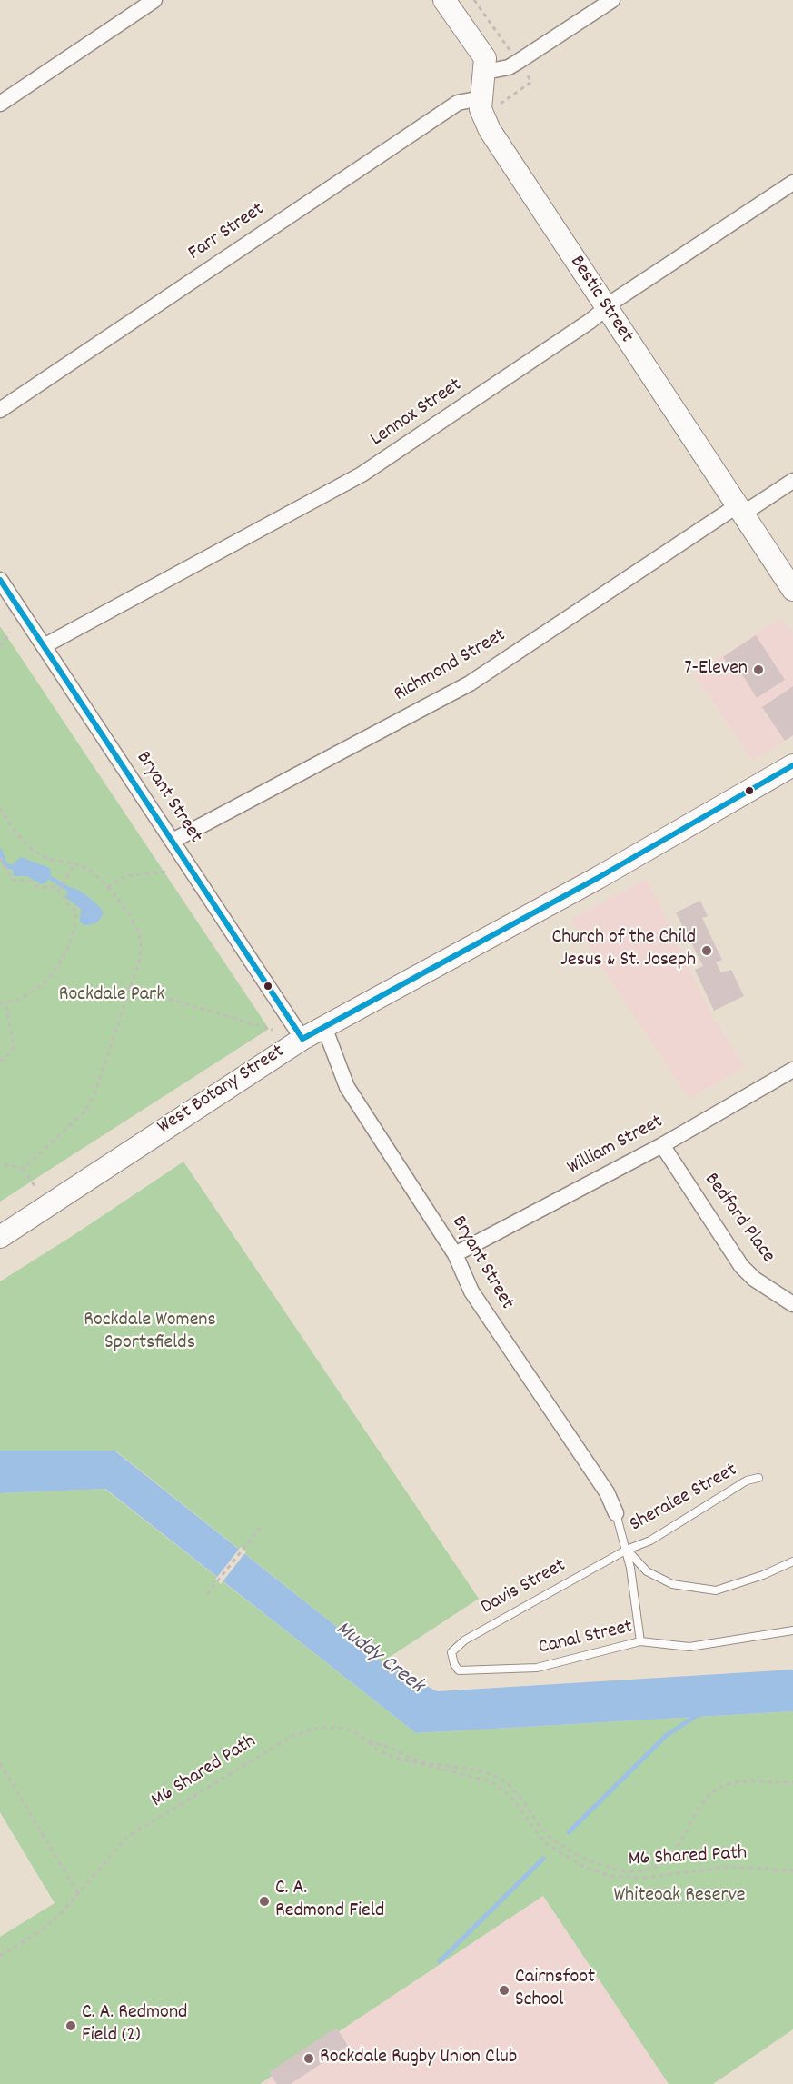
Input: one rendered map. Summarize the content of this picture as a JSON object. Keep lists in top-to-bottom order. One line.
{"streets":{"main road":["Bestic Street","West Botany Street"],"street":["Farr Street","Lennox Street","Richmond Street","Bryant Street","William Street","Bedford Place"],"lane":["Sheralee Street","Davis Street","Canal Street"],"path":["M6 Shared Path"]},"crossings":[["Farr Street","Bestic Street"],["Bestic Street","Lennox Street"],["Bestic Street","Richmond Street"],["Lennox Street","Bryant Street"],["Richmond Street","Bryant Street"],["Bryant Street","West Botany Street"],["Bryant Street","William Street"],["William Street","Bedford Place"],["Sheralee Street","Davis Street"],["Davis Street","Canal Street"]],"water":["Muddy Creek"],"parks":["Rockdale Park","Rockdale Womens Sportsfields","Whiteoak Reserve"],"places":["7-Eleven","Church of the Child Jesus & St. Joseph","C. A. Redmond Field","Cairnsfoot School","C. A. Redmond Field (2)","Rockdale Rugby Union Club"]}
